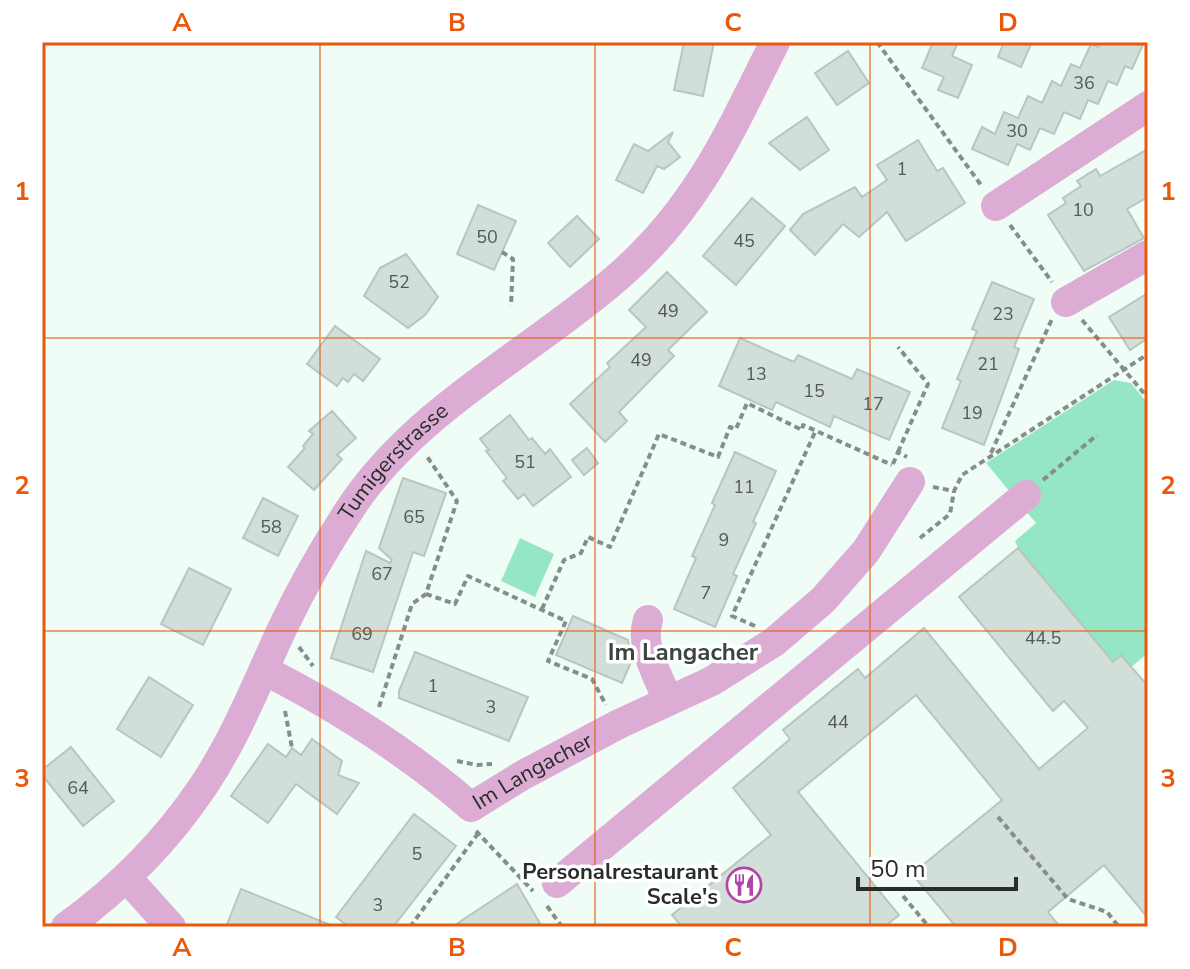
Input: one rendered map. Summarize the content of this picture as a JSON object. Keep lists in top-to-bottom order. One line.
{"streets":{"street":["Tumigerstrasse","Im Langacher"]},"crossings":[["Tumigerstrasse","Im Langacher"]],"districts":["Im Langacher"],"places":{"restaurant":["Personalrestaurant Scale's"]},"house_numbers":["36","30","1","10","50","45","52","49","23","49","21","13","15","17","19","51","11","65","58","9","67","7","69","44.5","1","3","44","64","5","3"],"scale_bar":"50 m","grid":{"columns":["A","B","C","D"],"rows":["1","2","3"]}}
